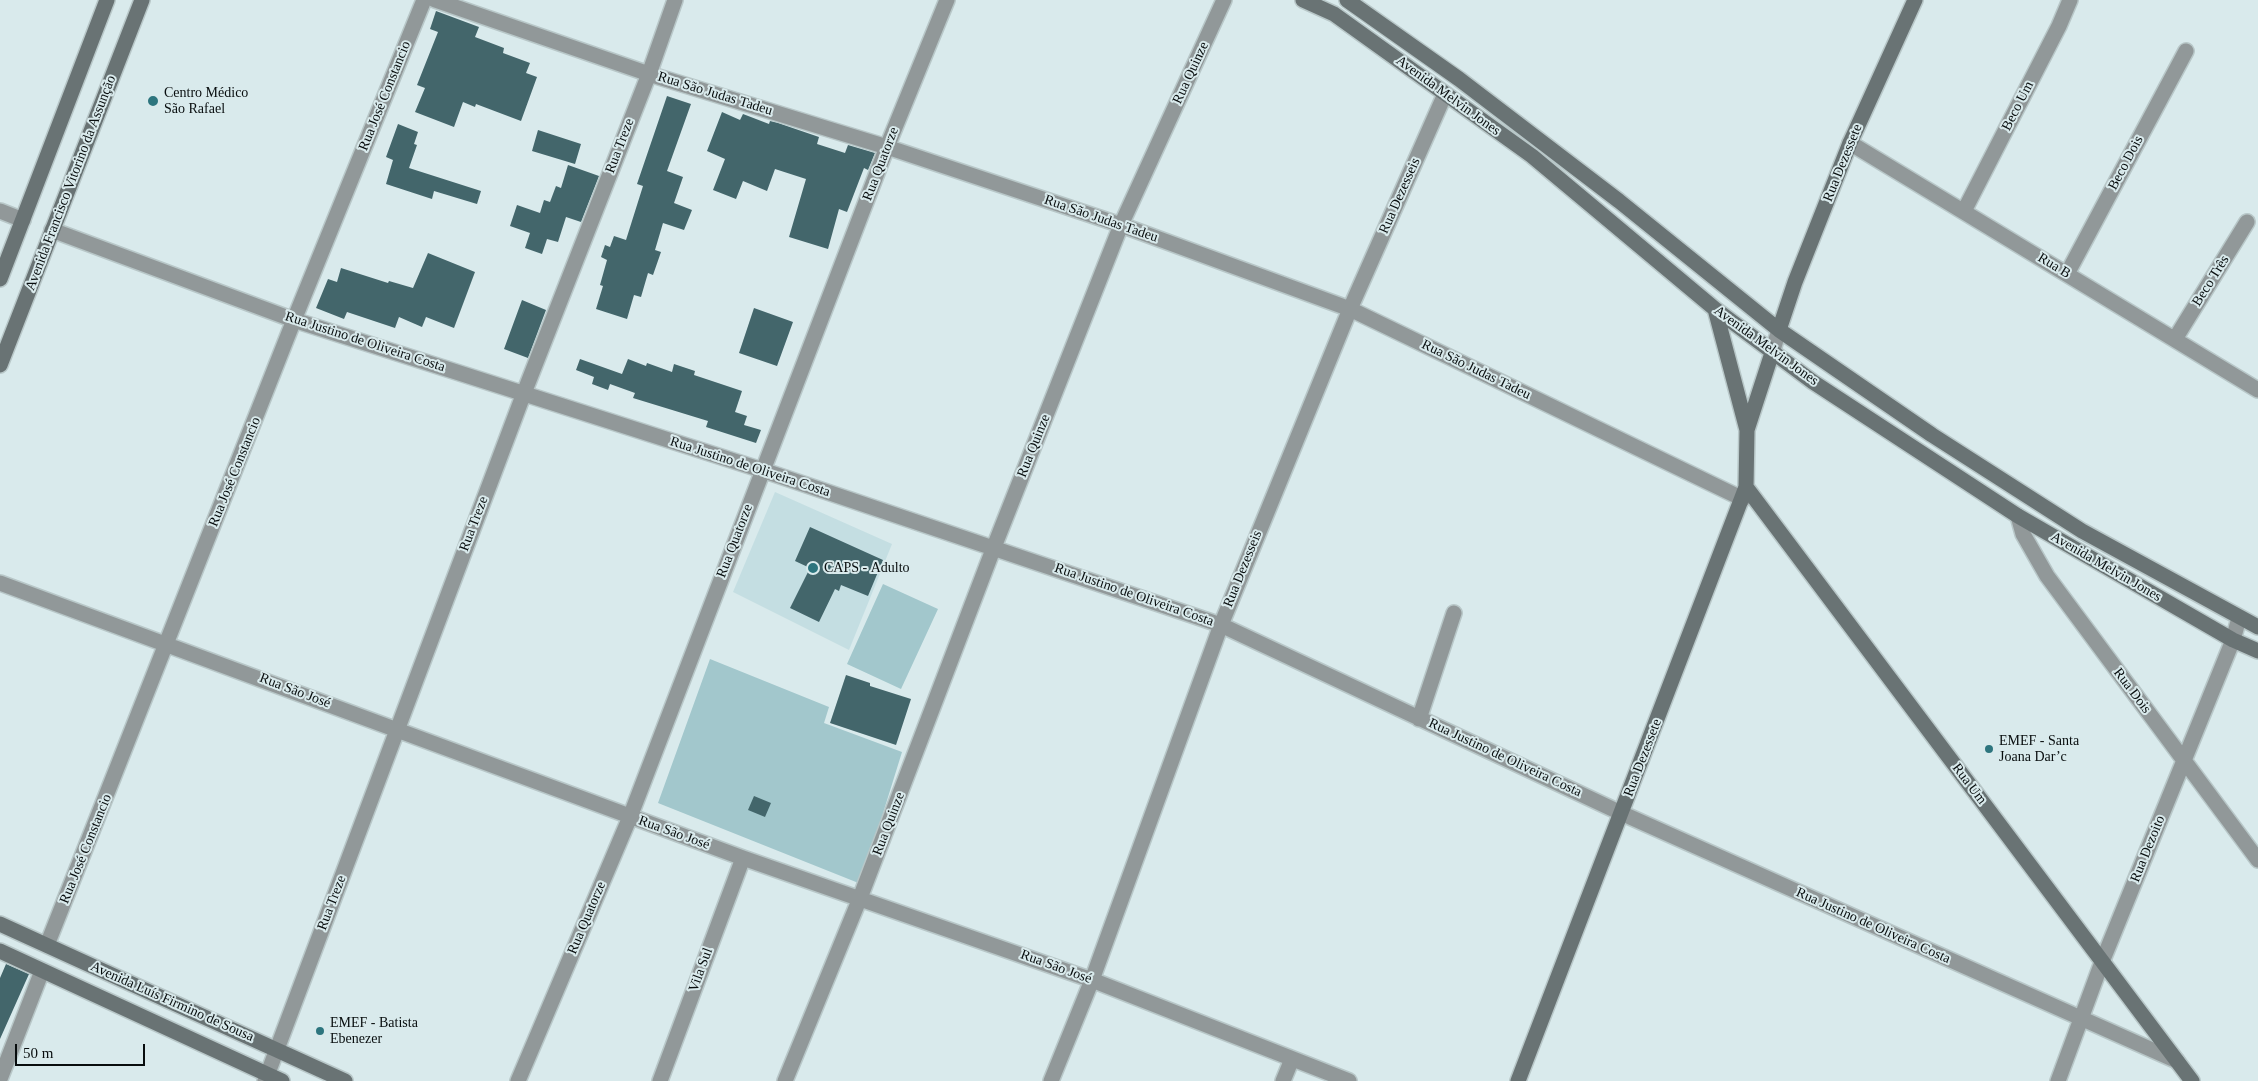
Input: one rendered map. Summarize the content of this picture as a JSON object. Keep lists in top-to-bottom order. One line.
{"streets":{"main road":["Avenida Melvin Jones","Rua Dezessete","Avenida Francisco Vitorino da Assunção","Rua Um","Avenida Luís Firmino de Sousa"],"street":["Rua Quinze","Rua São Judas Tadeu","Rua José Constancio","Beco Um","Rua Treze","Beco Dois","Rua Quatorze","Rua Dezesseis","Rua B","Beco Três","Rua Justino de Oliveira Costa","Rua São José","Rua Dois","Rua Dezoito","Vila Sul"]},"crossings":[["Rua Quinze","Rua São Judas Tadeu"],["Rua Quinze","Rua Justino de Oliveira Costa"],["Rua Quinze","Rua São José"],["Rua São Judas Tadeu","Rua Treze"],["Rua São Judas Tadeu","Rua Dezessete"],["Rua São Judas Tadeu","Rua Quatorze"],["Rua São Judas Tadeu","Rua Dezesseis"],["Rua São Judas Tadeu","Rua Um"],["Rua José Constancio","Rua Justino de Oliveira Costa"],["Rua José Constancio","Rua São José"],["Rua José Constancio","Avenida Luís Firmino de Sousa"],["Avenida Melvin Jones","Rua Dezessete"],["Avenida Melvin Jones","Rua Dezesseis"],["Avenida Melvin Jones","Rua Dois"],["Avenida Melvin Jones","Rua Dezoito"],["Beco Um","Rua B"],["Rua Treze","Rua Justino de Oliveira Costa"],["Rua Treze","Rua São José"],["Rua Treze","Avenida Luís Firmino de Sousa"],["Rua Dezessete","Rua B"],["Rua Dezessete","Rua Justino de Oliveira Costa"],["Rua Dezessete","Rua Um"],["Beco Dois","Rua B"],["Rua Quatorze","Rua Justino de Oliveira Costa"],["Rua Quatorze","Rua São José"],["Avenida Francisco Vitorino da Assunção","Rua Justino de Oliveira Costa"],["Rua Dezesseis","Rua Justino de Oliveira Costa"],["Rua Dezesseis","Rua São José"],["Rua B","Beco Três"],["Rua Justino de Oliveira Costa","Rua Um"],["Rua Justino de Oliveira Costa","Rua Dezoito"],["Rua São José","Vila Sul"],["Rua Dois","Rua Dezoito"],["Rua Um","Rua Dezoito"]],"places":["Centro Médico São Rafael","CAPS - Adulto","EMEF - Santa Joana Dar’c","EMEF - Batista Ebenezer"],"scale_bar":"50 m"}
